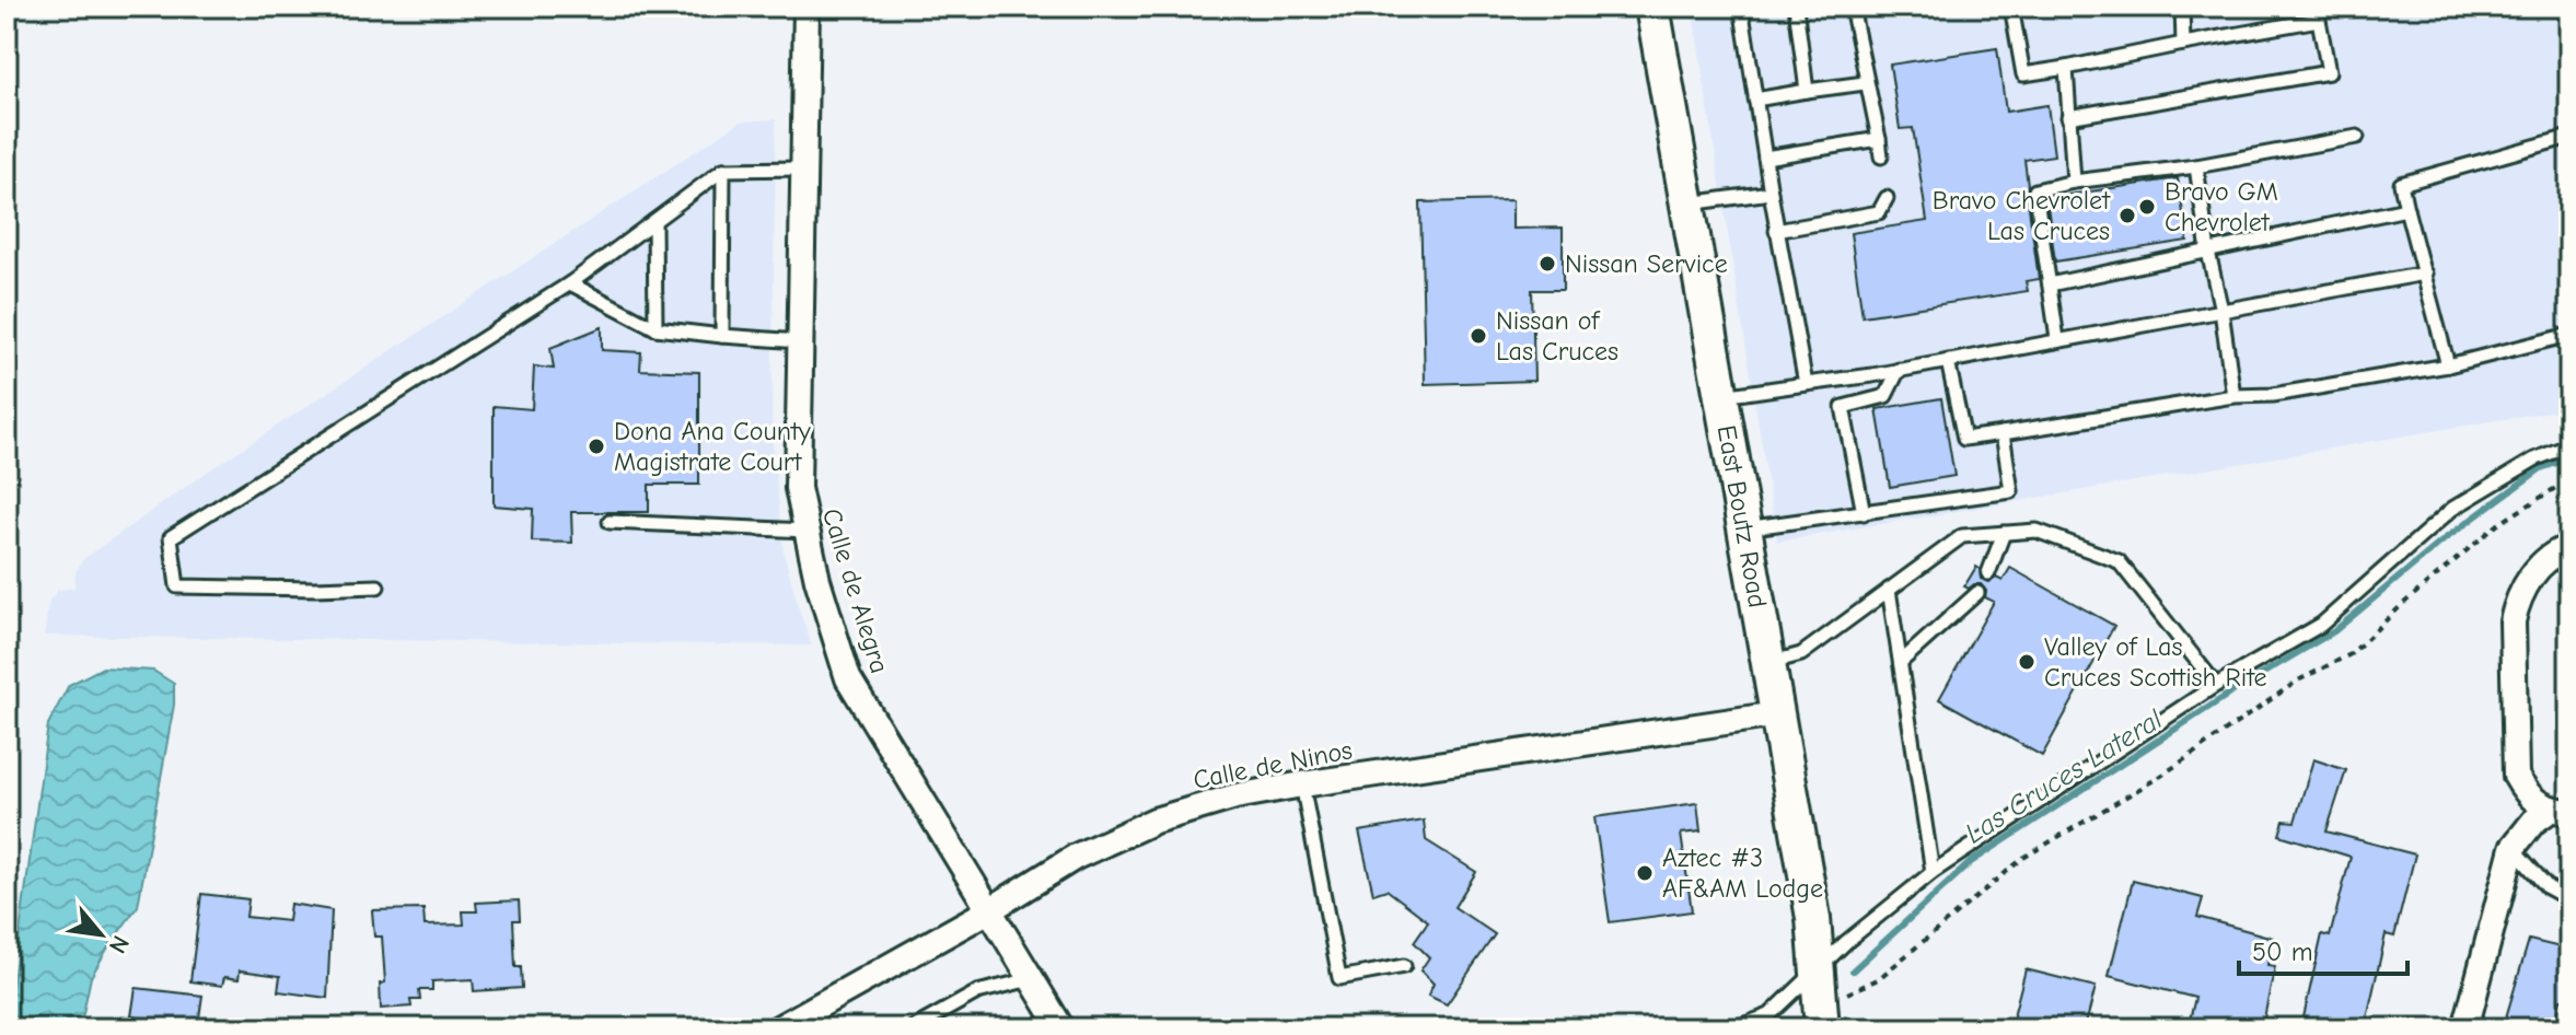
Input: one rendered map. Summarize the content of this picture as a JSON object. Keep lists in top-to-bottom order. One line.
{"streets":{"main road":["East Boutz Road"],"street":["Calle de Alegra","Calle de Ninos"]},"crossings":[["East Boutz Road","Calle de Ninos"],["Calle de Alegra","Calle de Ninos"]],"water":["Las Cruces Lateral"],"places":["Bravo GM Chevrolet","Bravo Chevrolet Las Cruces","Nissan Service","Nissan of Las Cruces","Dona Ana County Magistrate Court","Valley of Las Cruces Scottish Rite","Aztec #3 AF&AM Lodge"],"scale_bar":"50 m","north":"bottom right"}
